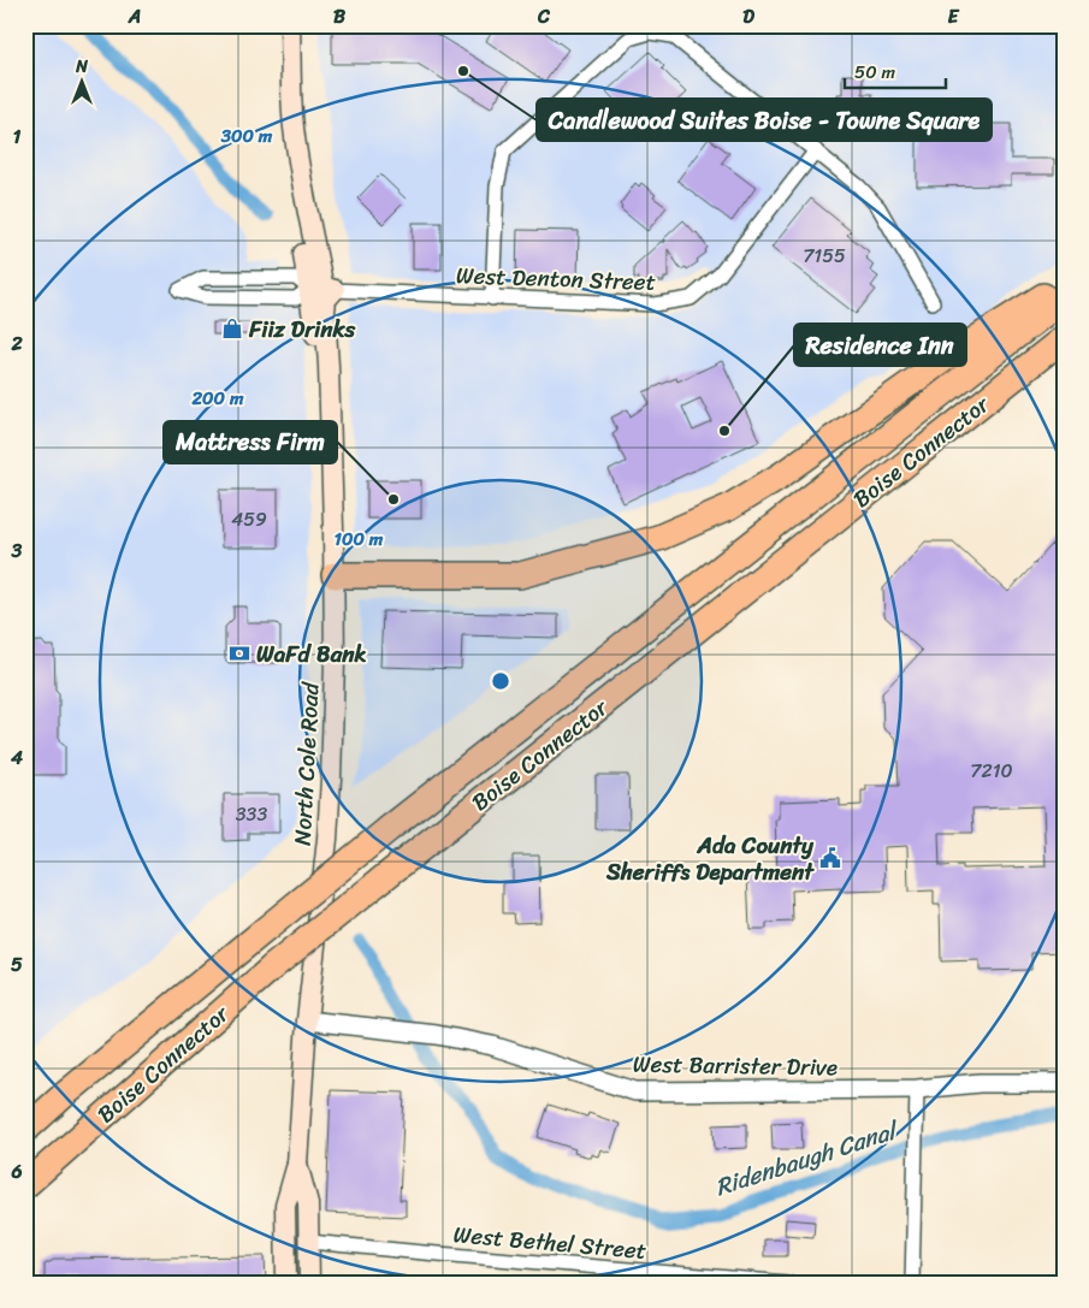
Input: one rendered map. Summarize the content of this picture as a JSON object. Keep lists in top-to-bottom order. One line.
{"streets":{"highway":["Boise Connector"],"main road":["North Cole Road"],"street":["West Denton Street","West Barrister Drive","West Bethel Street"]},"crossings":[["West Denton Street","North Cole Road"],["North Cole Road","West Barrister Drive"],["North Cole Road","West Bethel Street"]],"water":["Ridenbaugh Canal"],"places":{"other":["Candlewood Suites Boise - Towne Square","Residence Inn","Mattress Firm"],"shop":["Fiiz Drinks"],"bank":["WaFd Bank"],"public building":["Ada County Sheriffs Department"]},"house_numbers":["7155","459","7210","333"],"scale_bar":"50 m","north":"top","grid":{"columns":["A","B","C","D","E"],"rows":["1","2","3","4","5","6"]},"rings":["300 m","200 m","100 m"]}
